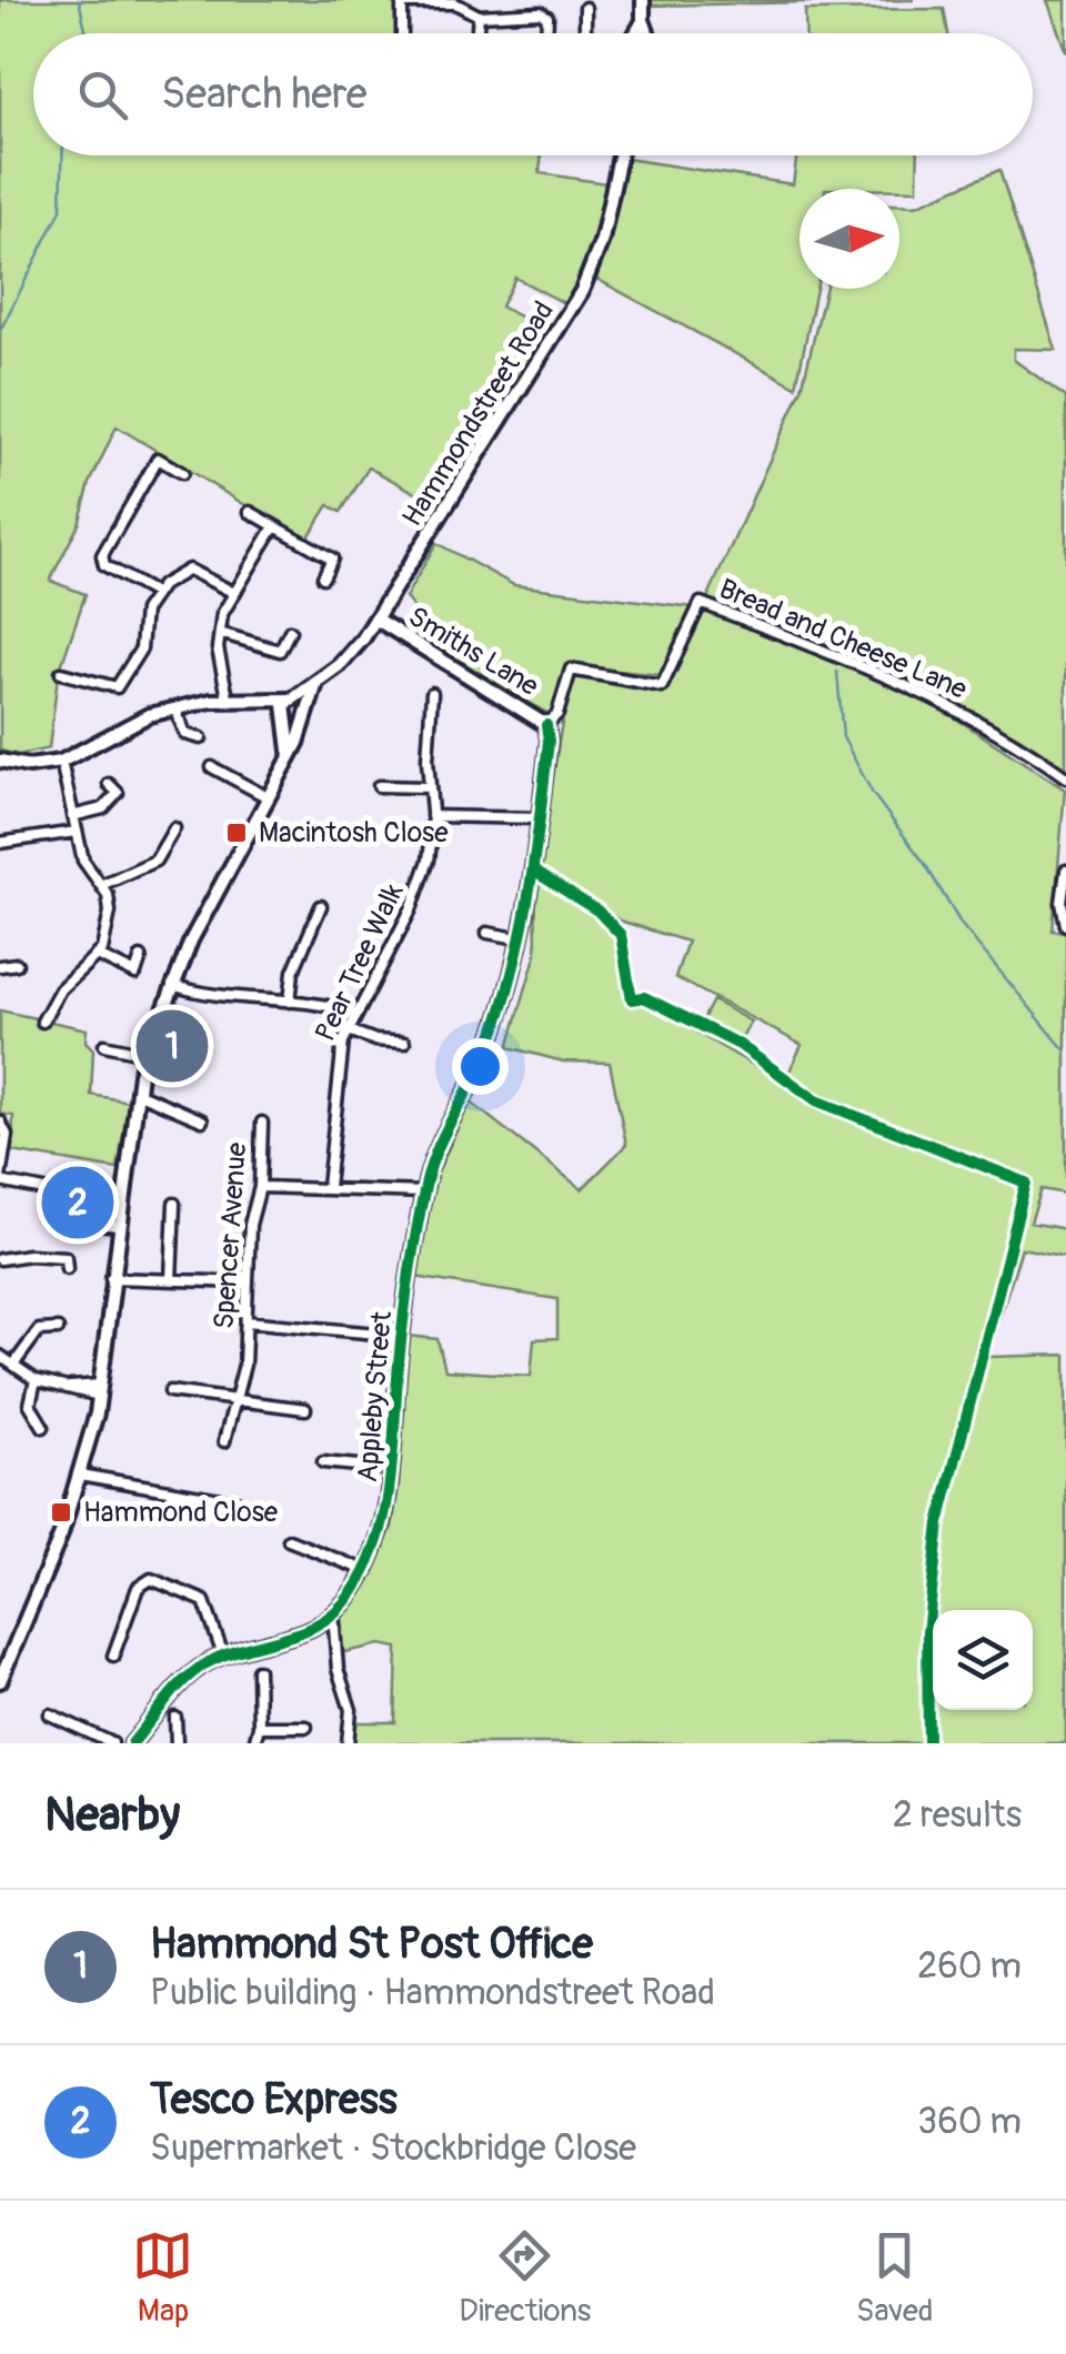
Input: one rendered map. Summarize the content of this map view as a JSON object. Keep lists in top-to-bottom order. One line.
{"streets":{"street":["Hammondstreet Road","Bread and Cheese Lane","Smiths Lane","Pear Tree Walk","Spencer Avenue","Appleby Street"]},"crossings":[["Hammondstreet Road","Smiths Lane"],["Bread and Cheese Lane","Smiths Lane"],["Bread and Cheese Lane","Appleby Street"],["Smiths Lane","Appleby Street"]],"places":{"transit":["Macintosh Close","Hammond Close"]},"north":"right","page":{"search":"Search here","pins":["1","2"],"heading":["Nearby","2 results"],"list":[{"mark":"1","name":"Hammond St Post Office","note":"Public building · Hammondstreet Road","value":"260 m"},{"mark":"2","name":"Tesco Express","note":"Supermarket · Stockbridge Close","value":"360 m"}],"nav":["Map","Directions","Saved"]}}
